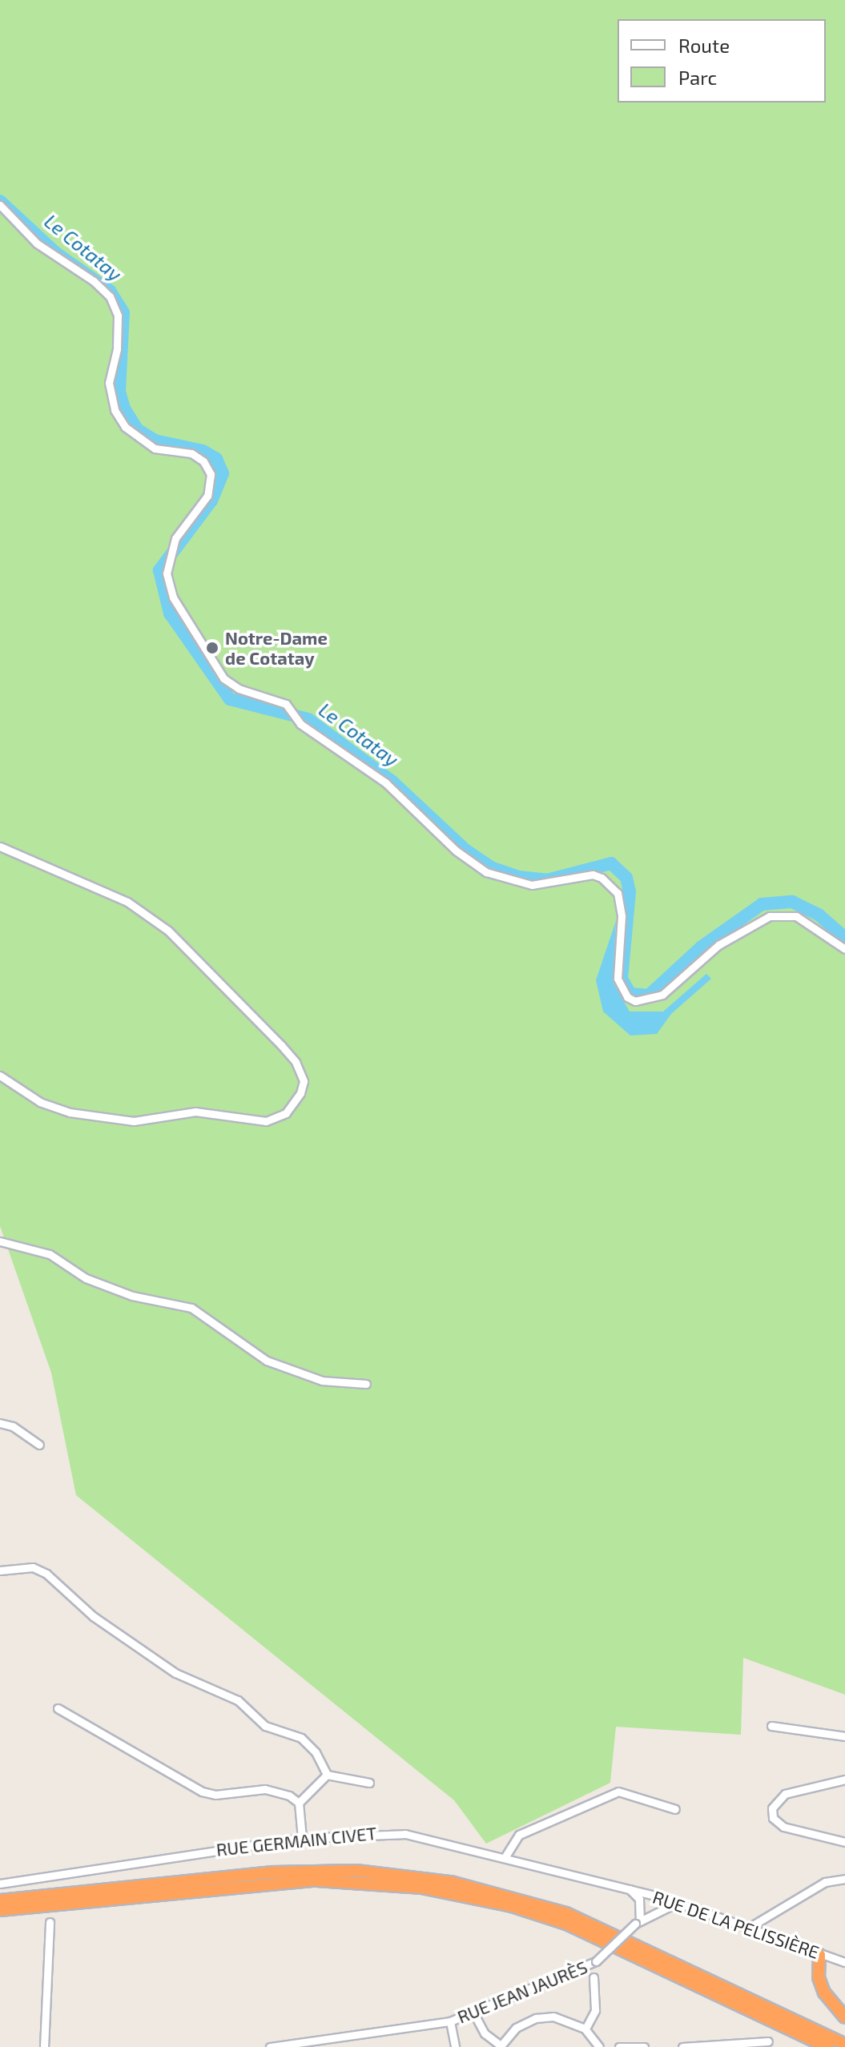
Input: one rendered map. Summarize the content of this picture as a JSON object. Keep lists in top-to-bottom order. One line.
{"streets":{"street":["RUE GERMAIN CIVET","RUE DE LA PELISSIÈRE","RUE JEAN JAURÈS"]},"crossings":[["RUE GERMAIN CIVET","RUE DE LA PELISSIÈRE"],["RUE DE LA PELISSIÈRE","RUE JEAN JAURÈS"]],"water":["Le Cotatay"],"places":["Notre-Dame de Cotatay"],"legend":["Route","Parc"]}
